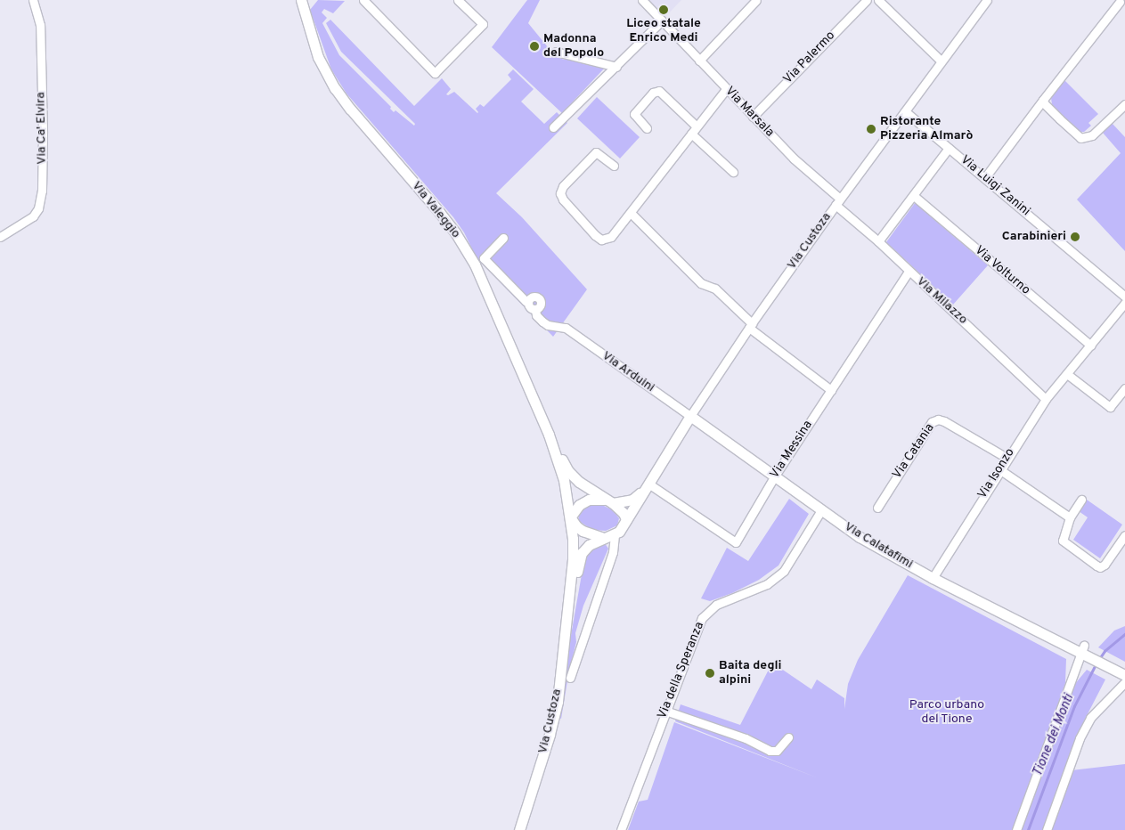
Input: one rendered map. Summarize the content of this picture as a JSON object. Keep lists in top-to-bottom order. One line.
{"streets":{"main road":["Via Valeggio","Via Custoza","Via Calatafimi"],"street":["Via Palermo","Via Marsala","Via Ca' Elvira","Via Luigi Zanini","Via Volturno","Via Milazzo","Via Arduini","Via Messina","Via Catania","Via Isonzo","Via della Speranza"]},"crossings":[["Via Palermo","Via Marsala"],["Via Marsala","Via Custoza"],["Via Marsala","Via Milazzo"],["Via Luigi Zanini","Via Custoza"],["Via Valeggio","Via Custoza"],["Via Custoza","Via Milazzo"],["Via Custoza","Via Arduini"],["Via Custoza","Via Messina"],["Via Custoza","Via Calatafimi"],["Via Volturno","Via Isonzo"],["Via Milazzo","Via Messina"],["Via Milazzo","Via Isonzo"],["Via Arduini","Via Calatafimi"],["Via Messina","Via Calatafimi"],["Via Catania","Via Isonzo"],["Via Isonzo","Via Calatafimi"],["Via Calatafimi","Via della Speranza"]],"water":["Tione dei Monti"],"parks":["Parco urbano del Tione"],"places":["Liceo statale Enrico Medi","Madonna del Popolo","Ristorante Pizzeria Almarò","Carabinieri","Baita degli alpini"]}
